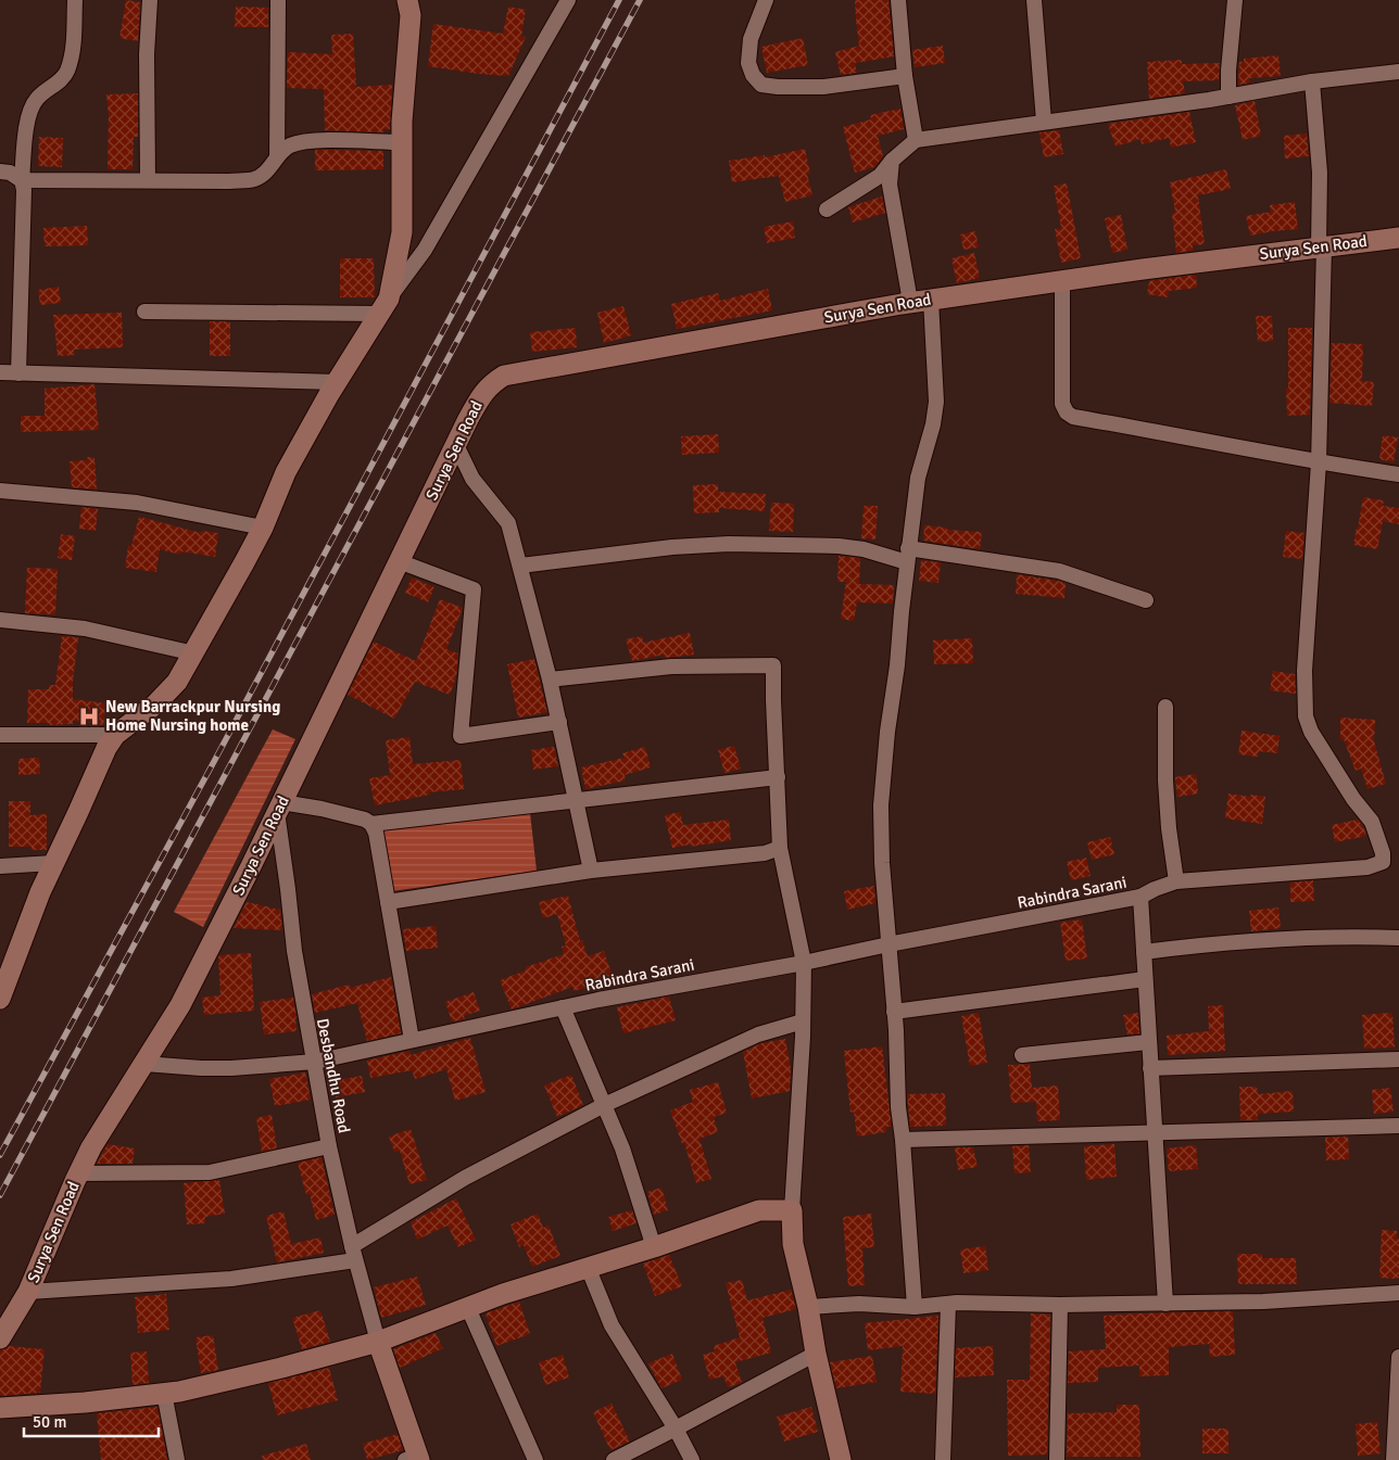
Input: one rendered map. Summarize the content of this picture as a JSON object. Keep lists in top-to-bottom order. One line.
{"streets":{"street":["Surya Sen Road","Rabindra Sarani","Desbandhu Road"]},"crossings":[["Surya Sen Road","Rabindra Sarani"],["Surya Sen Road","Desbandhu Road"],["Rabindra Sarani","Desbandhu Road"]],"places":{"hospital":["New Barrackpur Nursing Home Nursing home"]},"scale_bar":"50 m"}
